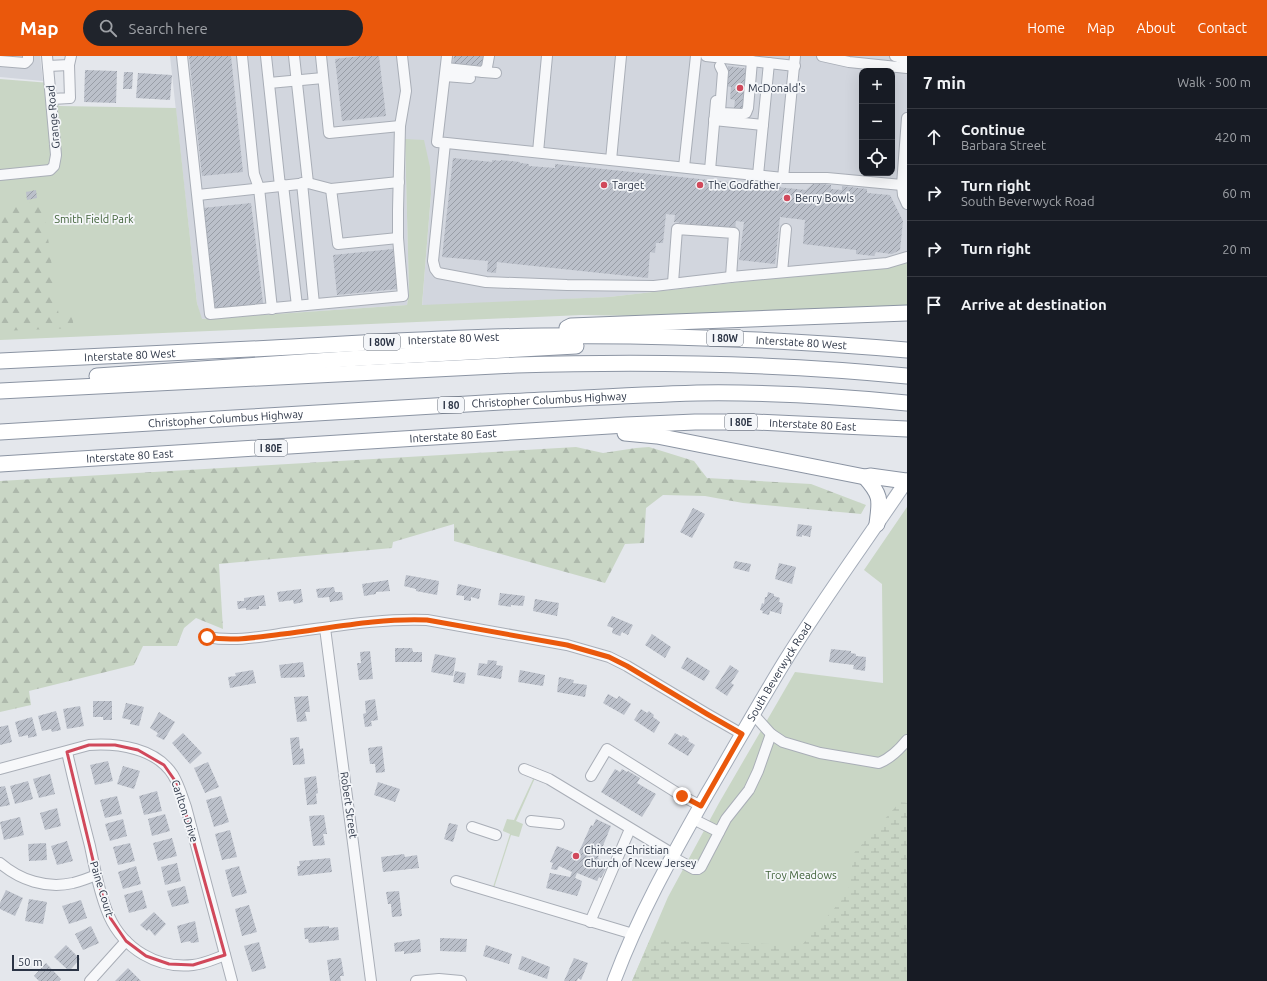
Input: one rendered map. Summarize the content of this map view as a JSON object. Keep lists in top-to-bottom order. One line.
{"streets":{"highway":["I 80W","Interstate 80 West","Christopher Columbus Highway","I 80","I 80E","Interstate 80 East"],"main road":["South Beverwyck Road"],"street":["Grange Road","Robert Street","Carlton Drive","Paine Court"]},"crossings":[["Carlton Drive","Paine Court"]],"parks":["Smith Field Park","Troy Meadows"],"places":["McDonald's","Target","The Godfather","Berry Bowls","Chinese Christian Church of Ncew Jersey"],"scale_bar":"50 m","page":{"header":"Map","search":"Search here","nav":["Home","Map","About","Contact"],"heading":["7 min","Walk · 500 m"],"map_buttons":["+","−"],"list":[["Continue","Barbara Street","420 m"],["Turn right","South Beverwyck Road","60 m"],["Turn right","20 m"],"Arrive at destination"],"scale":"50 m"}}
